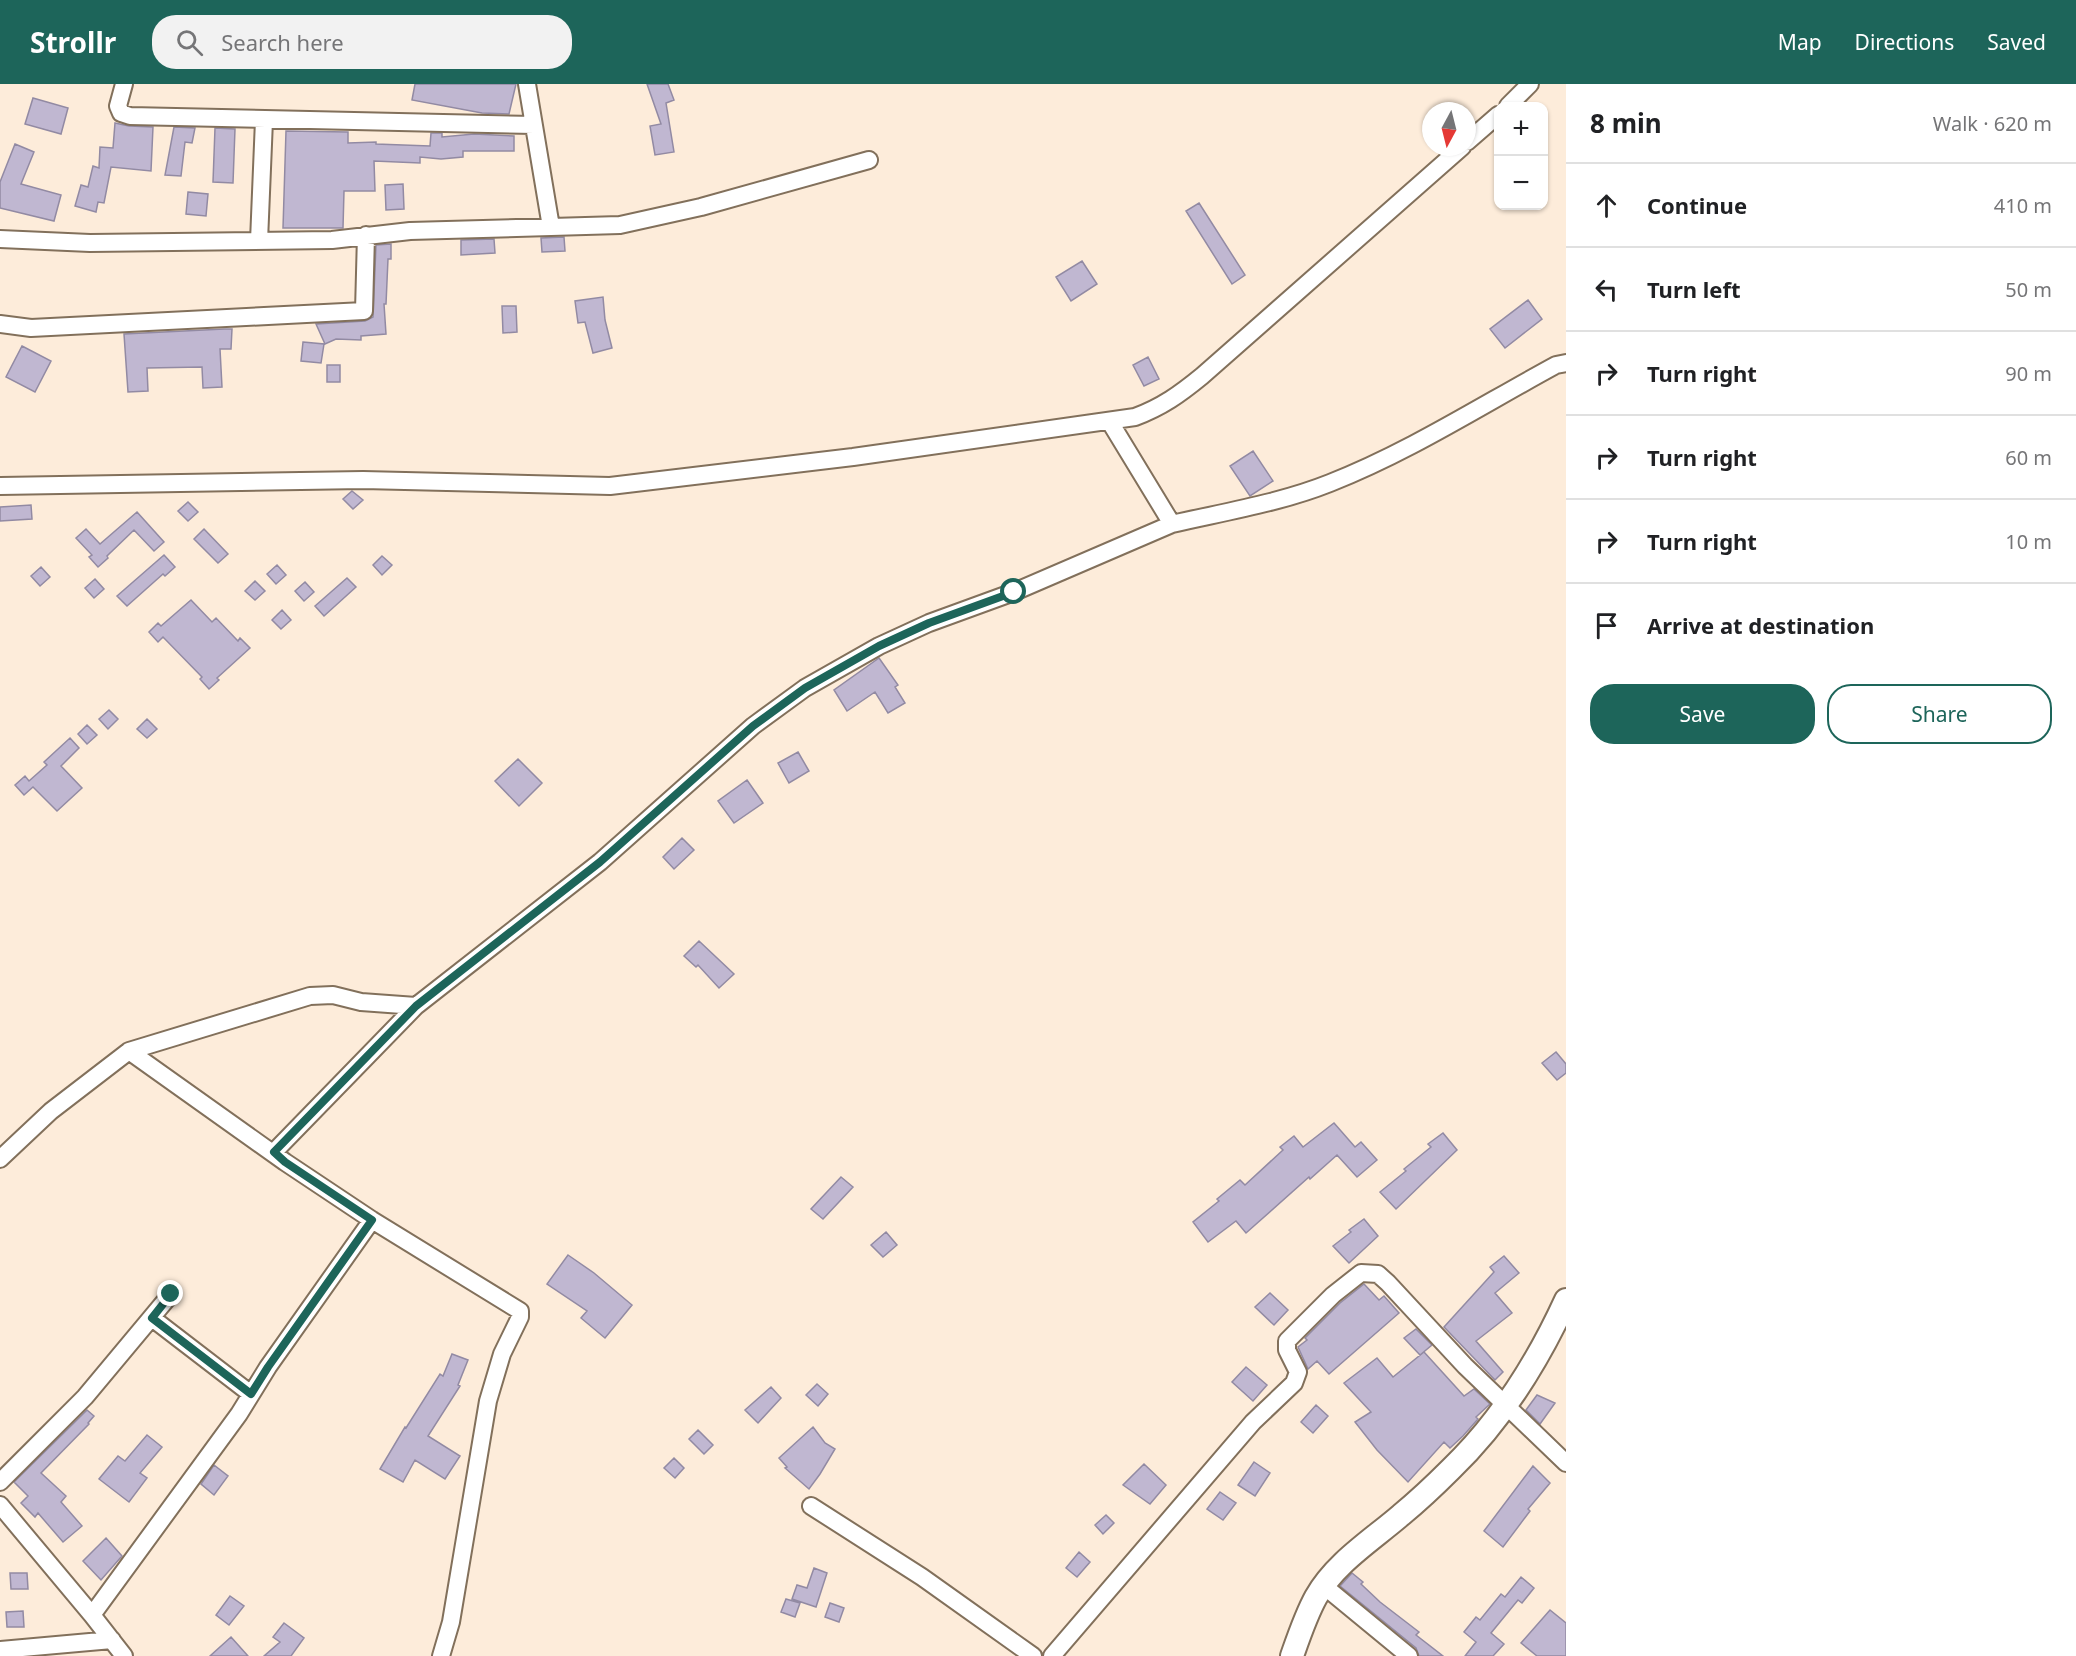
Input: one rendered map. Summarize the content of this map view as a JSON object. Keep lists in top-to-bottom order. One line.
{"north":"bottom","page":{"header":"Strollr","search":"Search here","nav":["Map","Directions","Saved"],"heading":["8 min","Walk · 620 m"],"map_buttons":["+","−"],"list":[["Continue","410 m"],["Turn left","50 m"],["Turn right","90 m"],["Turn right","60 m"],["Turn right","10 m"],"Arrive at destination"],"buttons":["Save","Share"]}}
